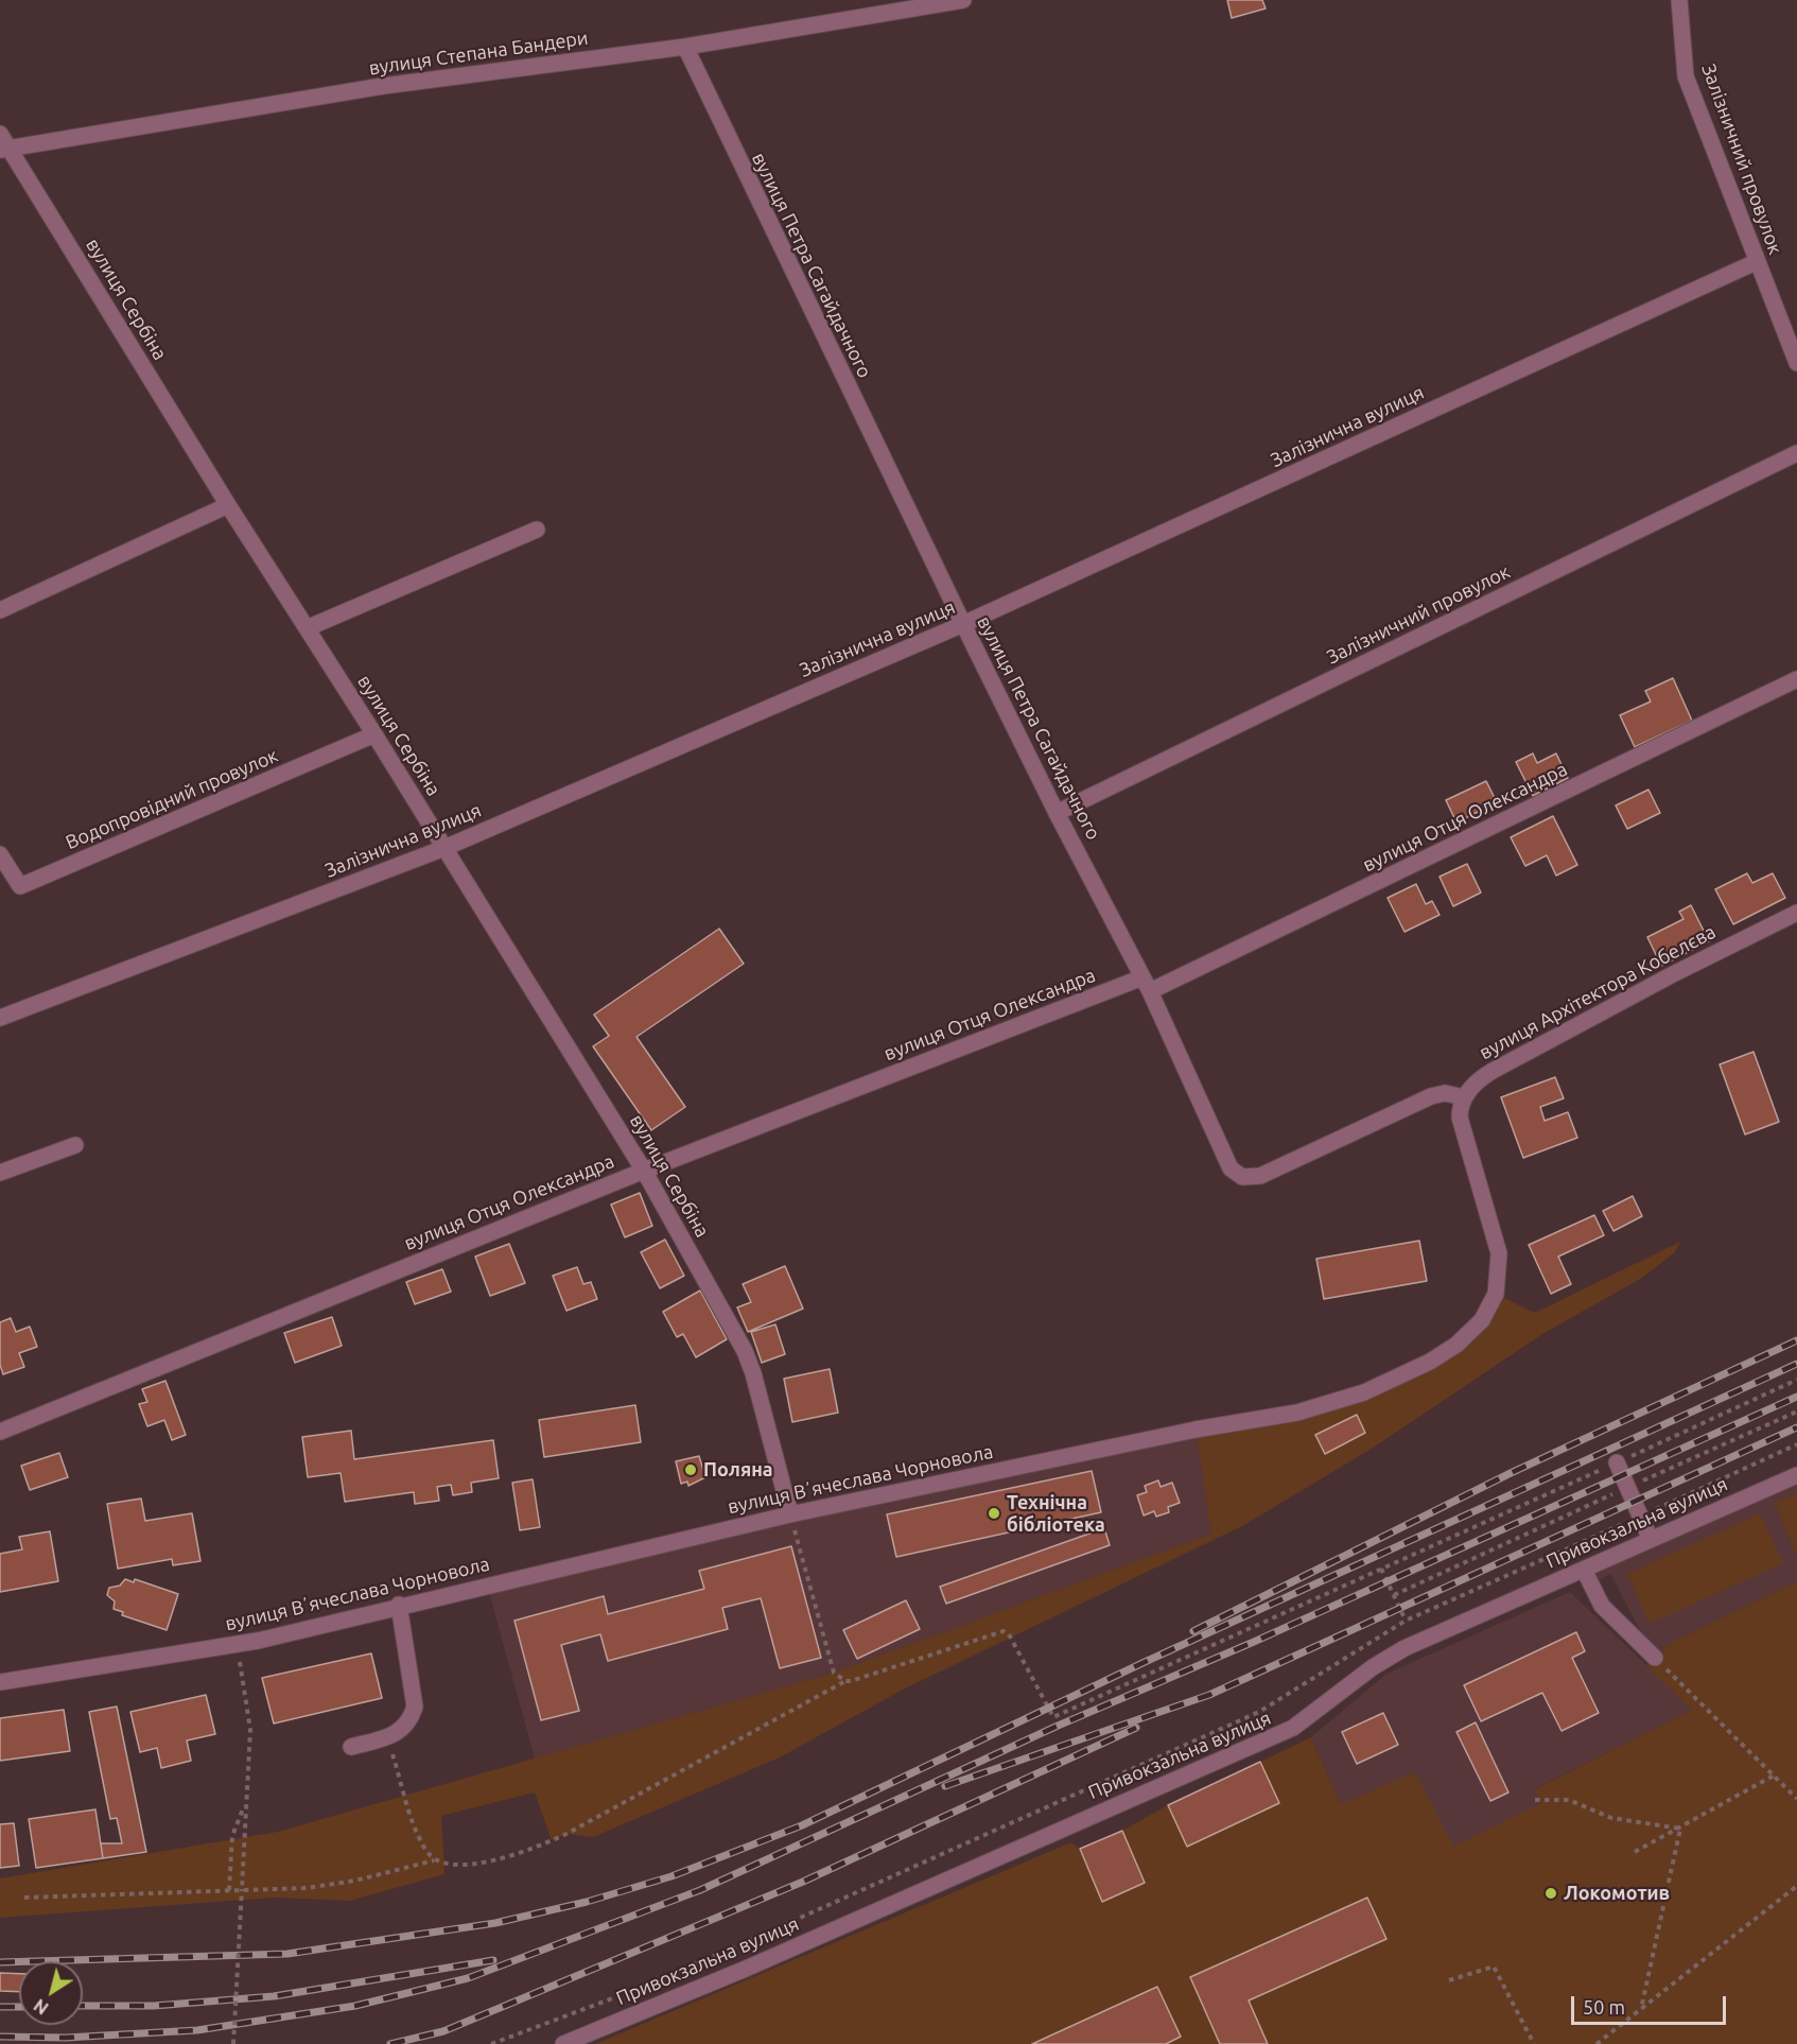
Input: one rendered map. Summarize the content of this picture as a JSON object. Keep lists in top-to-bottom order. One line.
{"streets":{"street":["вулиця Степана Бандери","Залізничний провулок","вулиця Петра Сагайдачного","вулиця Сербіна","Залізнична вулиця","Водопровідний провулок","вулиця Отця Олександра","вулиця Архітектора Кобелєва","вулиця Вʼячеслава Чорновола","Привокзальна вулиця"]},"crossings":[["вулиця Степана Бандери","вулиця Петра Сагайдачного"],["вулиця Степана Бандери","вулиця Сербіна"],["Залізничний провулок","вулиця Петра Сагайдачного"],["Залізничний провулок","Залізнична вулиця"],["вулиця Петра Сагайдачного","Залізнична вулиця"],["вулиця Петра Сагайдачного","вулиця Отця Олександра"],["вулиця Петра Сагайдачного","вулиця Архітектора Кобелєва"],["вулиця Петра Сагайдачного","вулиця Вʼячеслава Чорновола"],["вулиця Сербіна","Залізнична вулиця"],["вулиця Сербіна","Водопровідний провулок"],["вулиця Сербіна","вулиця Отця Олександра"],["вулиця Сербіна","вулиця Вʼячеслава Чорновола"],["вулиця Архітектора Кобелєва","вулиця Вʼячеслава Чорновола"]],"places":["Поляна","Технічна бібліотека","Локомотив"],"scale_bar":"50 m","north":"bottom left"}
